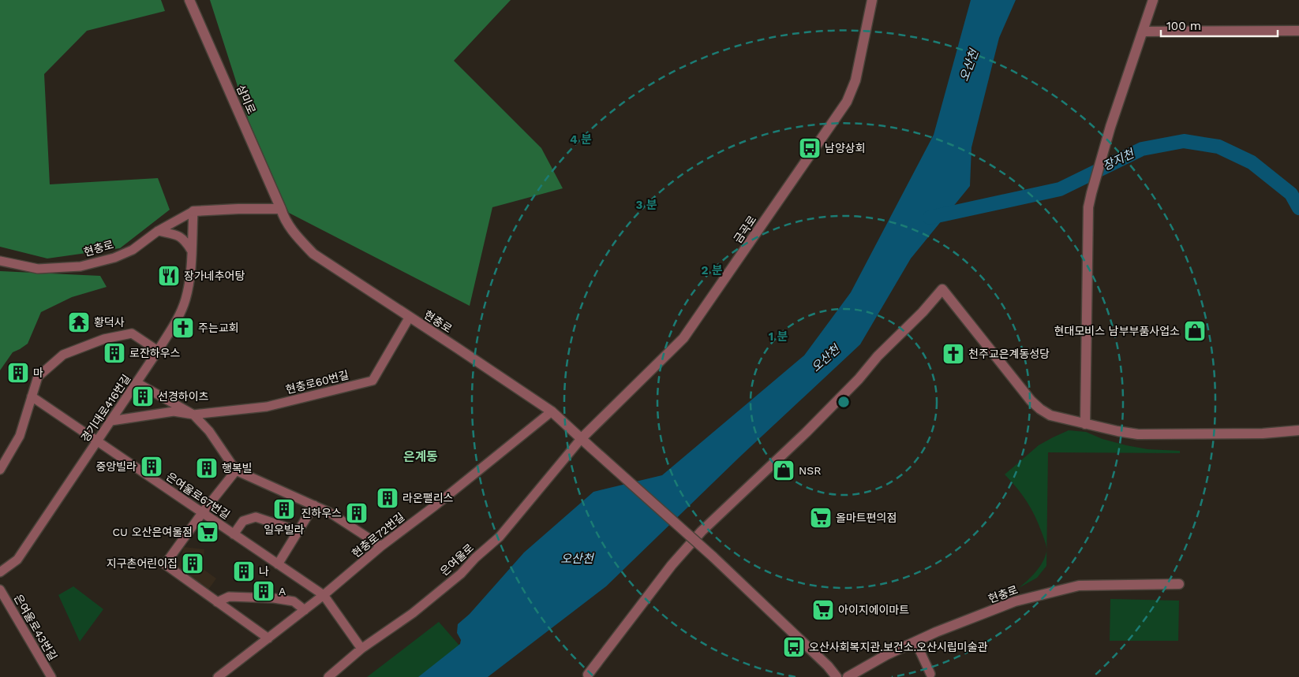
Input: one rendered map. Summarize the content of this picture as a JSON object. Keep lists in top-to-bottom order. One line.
{"streets":{"street":["삼미로","금곡로","현충로","현충로60번길","경기대로416번길","은여울로67번길","현충로72번길","은여울로","은여울로43번길"]},"crossings":[["삼미로","현충로"],["금곡로","현충로"],["금곡로","은여울로"],["현충로","현충로60번길"],["현충로","경기대로416번길"],["현충로","현충로72번길"],["현충로","은여울로"],["현충로60번길","경기대로416번길"],["경기대로416번길","은여울로67번길"],["은여울로67번길","현충로72번길"],["은여울로67번길","은여울로"]],"districts":["은계동"],"water":["오산천","장지천"],"places":{"bus stop":["남양상회","오산사회복지관.보건소.오산시립미술관"],"restaurant":["장가네추어탕"],"temple":["황덕사"],"church":["주는교회","천주교은계동성당"],"shop":["현대모비스 남부부품사업소","NSR"],"building":["로잔하우스","마","선경하이츠","중앙빌라","행복빌","라온팰리스","일우빌라","진하우스","지구촌어린이집","나","A"],"supermarket":["올마트편의점","CU 오산은여울점","아이지에이마트"]},"scale_bar":"100 m","rings":["4 분","3 분","2 분","1 분"]}
